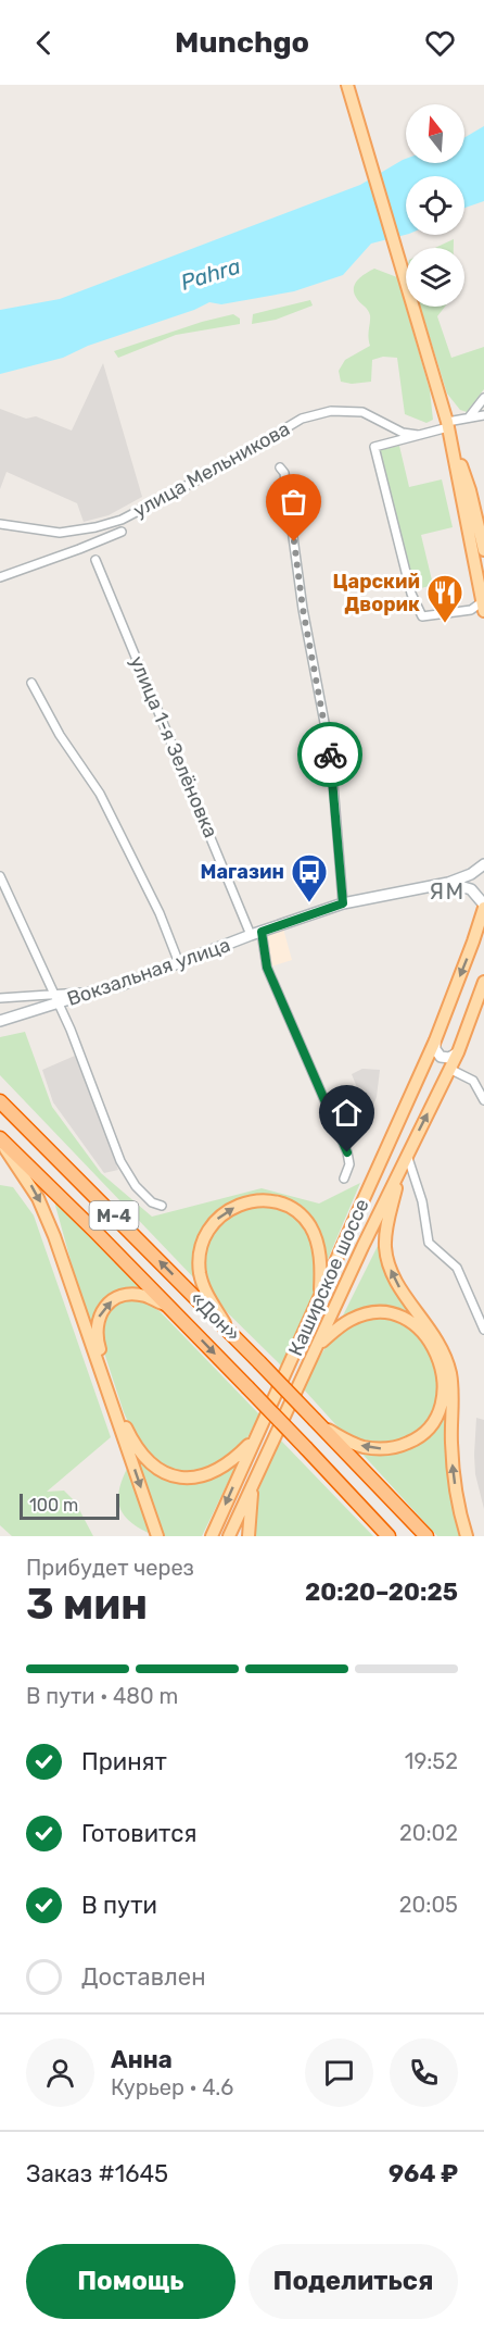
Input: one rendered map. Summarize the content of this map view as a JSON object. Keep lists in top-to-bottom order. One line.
{"streets":{"highway":["М-4","«Дон»"],"main road":["Каширское шоссе"],"street":["улица Мельникова","улица 1-я Зелёновка","Вокзальная улица"]},"crossings":[["улица 1-я Зелёновка","Вокзальная улица"]],"districts":["ЯМ"],"water":["Pahra"],"places":{"restaurant":["Царский Дворик"],"bus stop":["Магазин"]},"scale_bar":"100 m","north":"top","page":{"header":"Munchgo","scale":"100 m","heading":["3 мин","Прибудет через","20:20–20:25"],"panel":["Анна","Курьер · 4.6","Заказ #1645","964 ₽"],"bar":"В пути · 480 m","list":[["Принят","19:52"],["Готовится","20:02"],["В пути","20:05"],"Доставлен"],"buttons":["Помощь","Поделиться"]}}
